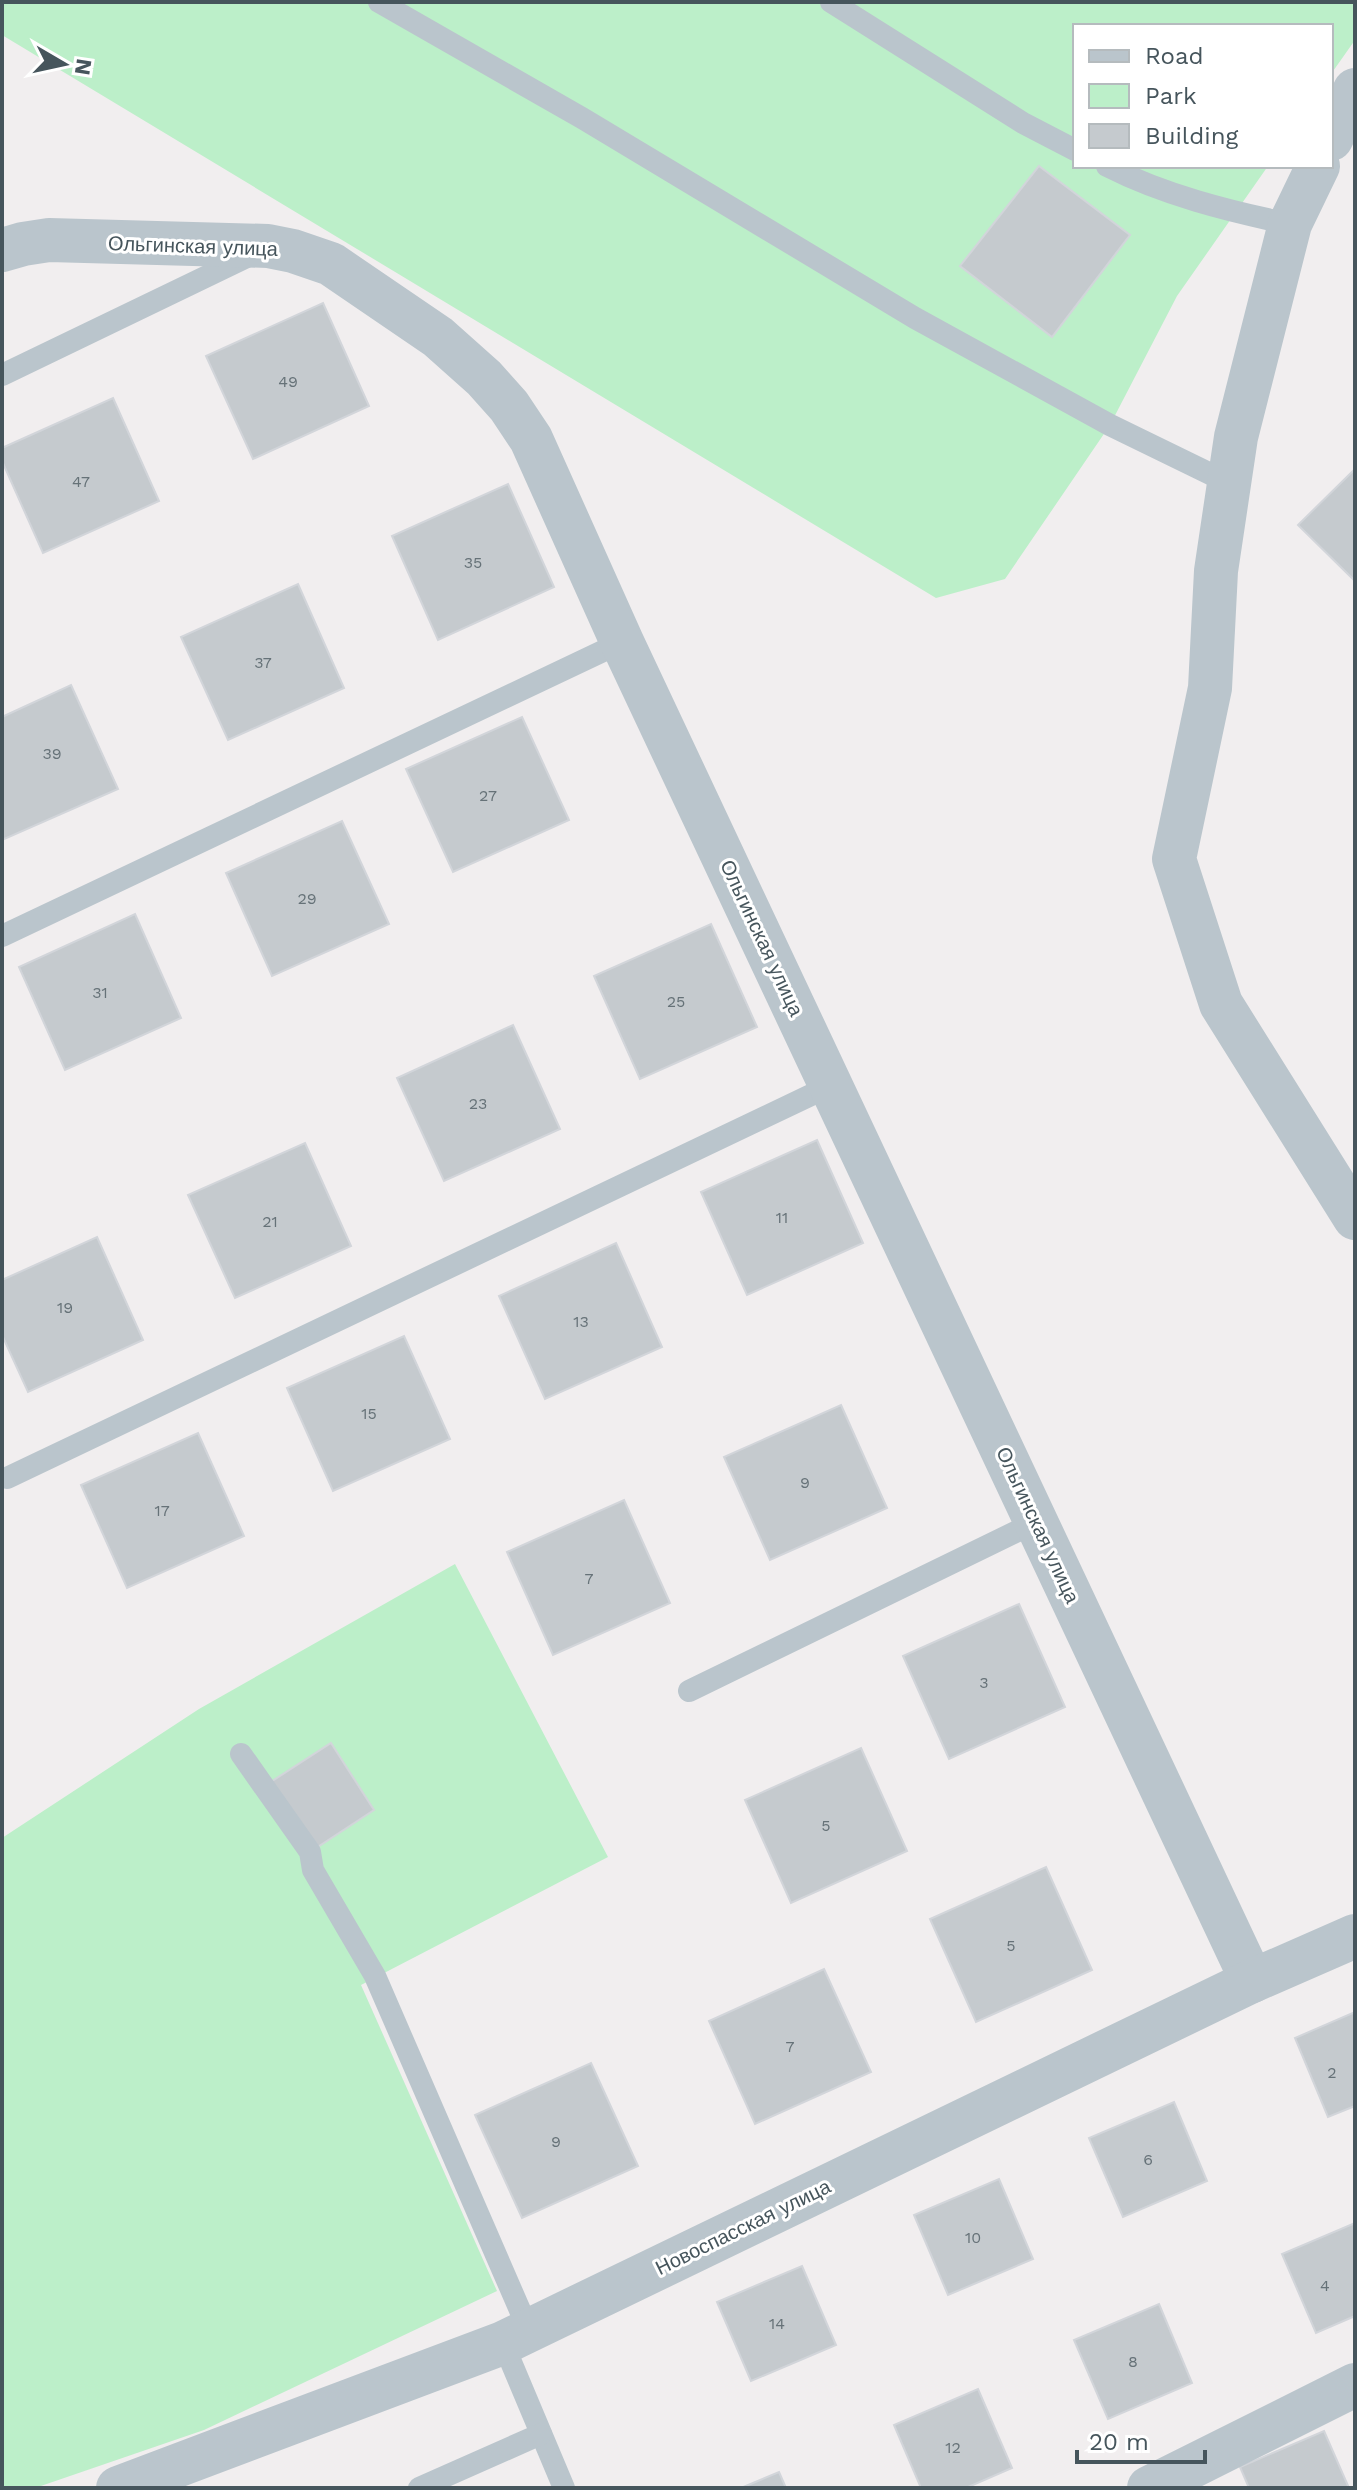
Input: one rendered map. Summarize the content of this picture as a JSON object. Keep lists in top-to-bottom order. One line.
{"streets":{"street":["Ольгинская улица","Новоспасская улица"]},"crossings":[["Ольгинская улица","Новоспасская улица"]],"house_numbers":["49","47","35","37","39","27","29","31","25","23","11","21","19","13","15","9","17","7","3","5","5","7","2","9","6","10","4","14","8","12"],"legend":["Road","Park","Building"],"scale_bar":"20 m","north":"right"}
